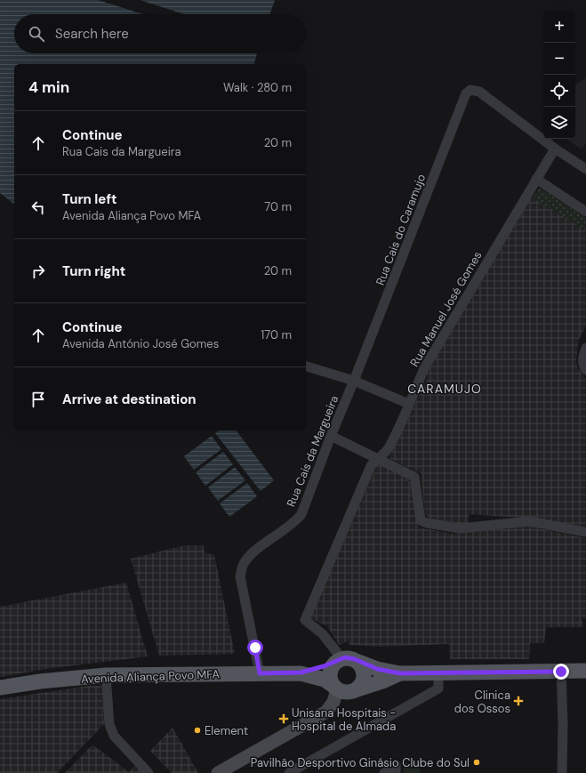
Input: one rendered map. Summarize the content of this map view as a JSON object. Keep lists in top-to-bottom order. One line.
{"streets":{"main road":["Avenida Aliança Povo MFA"],"street":["Rua Cais do Caramujo","Rua Manuel José Gomes","Rua Cais da Margueira"]},"crossings":[["Rua Cais do Caramujo","Rua Manuel José Gomes"],["Rua Cais do Caramujo","Rua Cais da Margueira"],["Rua Manuel José Gomes","Avenida Aliança Povo MFA"],["Rua Cais da Margueira","Avenida Aliança Povo MFA"]],"districts":["CARAMUJO"],"places":{"health":["Clinica dos Ossos","Unisana Hospitais - Hospital de Almada"],"other":["Element","Pavilhão Desportivo Ginásio Clube do Sul"]},"page":{"map_buttons":["+","−"],"search":"Search here","heading":["4 min","Walk · 280 m"],"list":[["Continue","Rua Cais da Margueira","20 m"],["Turn left","Avenida Aliança Povo MFA","70 m"],["Turn right","20 m"],["Continue","Avenida António José Gomes","170 m"],"Arrive at destination"]}}
